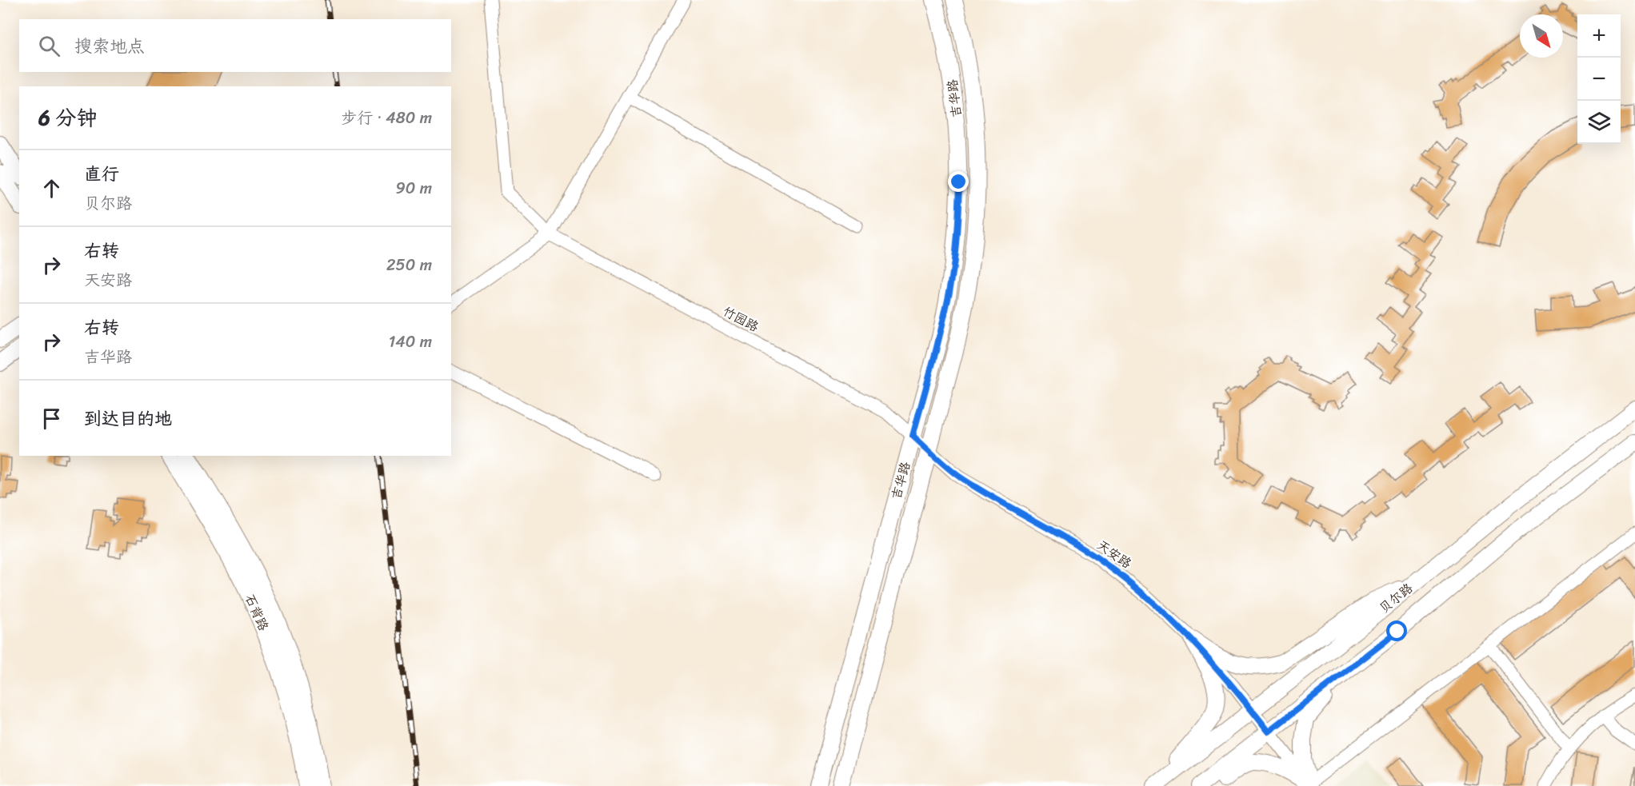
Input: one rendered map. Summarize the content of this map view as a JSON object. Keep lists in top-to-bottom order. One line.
{"streets":{"main road":["吉华路","贝尔路","石背路"],"street":["竹园路","天安路"]},"crossings":[["吉华路","竹园路"],["吉华路","天安路"],["竹园路","天安路"],["天安路","贝尔路"]],"north":"bottom right","page":{"map_buttons":["+","−"],"search":"搜索地点","heading":["6 分钟","步行 · 480 m"],"list":[["直行","贝尔路","90 m"],["右转","天安路","250 m"],["右转","吉华路","140 m"],"到达目的地"]}}
